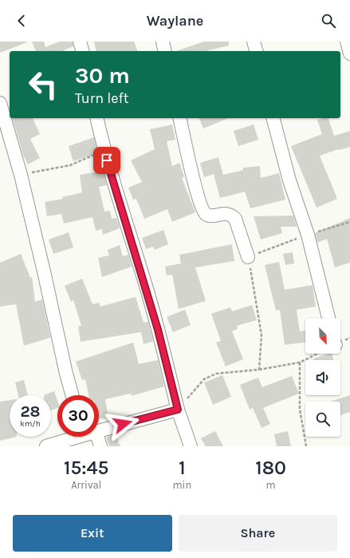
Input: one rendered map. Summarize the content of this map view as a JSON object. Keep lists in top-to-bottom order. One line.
{"north":"bottom right","page":{"header":"Waylane","turn":["30 m","Turn left"],"speed":"28 km/h","limit":"30","eta":["15:45","Arrival","1","min","180","m"],"buttons":["Exit","Share"]}}
